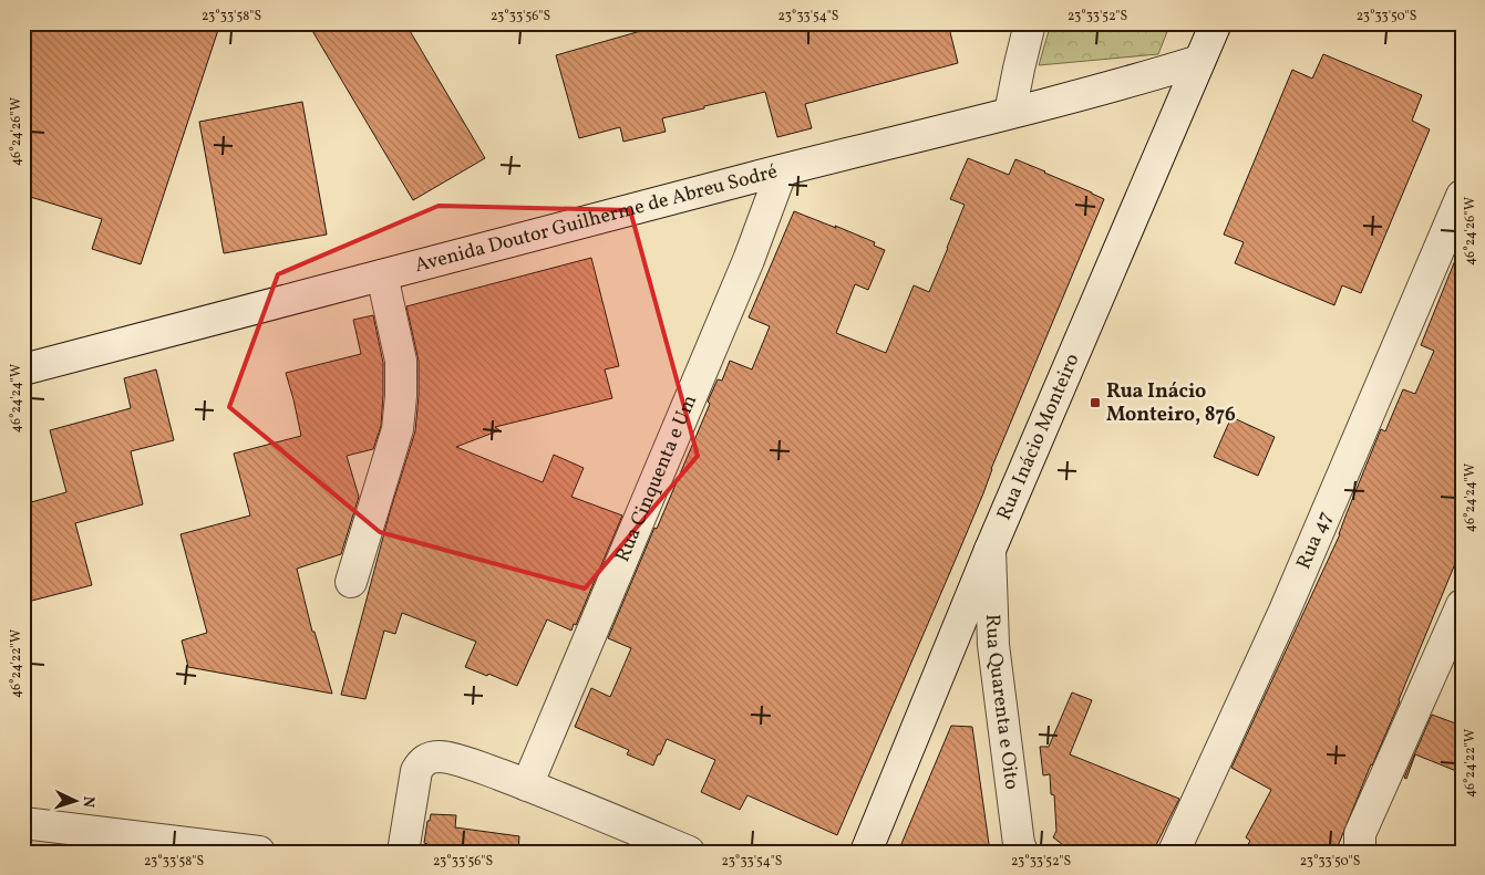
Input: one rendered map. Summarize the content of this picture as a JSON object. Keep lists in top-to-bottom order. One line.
{"streets":{"street":["Avenida Doutor Guilherme de Abreu Sodré","Rua Inácio Monteiro","Rua Cinquenta e Um","Rua 47","Rua Quarenta e Oito"]},"crossings":[["Avenida Doutor Guilherme de Abreu Sodré","Rua Inácio Monteiro"],["Avenida Doutor Guilherme de Abreu Sodré","Rua Cinquenta e Um"],["Rua Inácio Monteiro","Rua Quarenta e Oito"]],"places":{"transit":["Rua Inácio Monteiro, 876"]},"north":"right","coordinates":["23°33'58\"S","23°33'56\"S","23°33'54\"S","23°33'52\"S","23°33'50\"S","46°24'26\"W","46°24'24\"W","46°24'22\"W"]}
